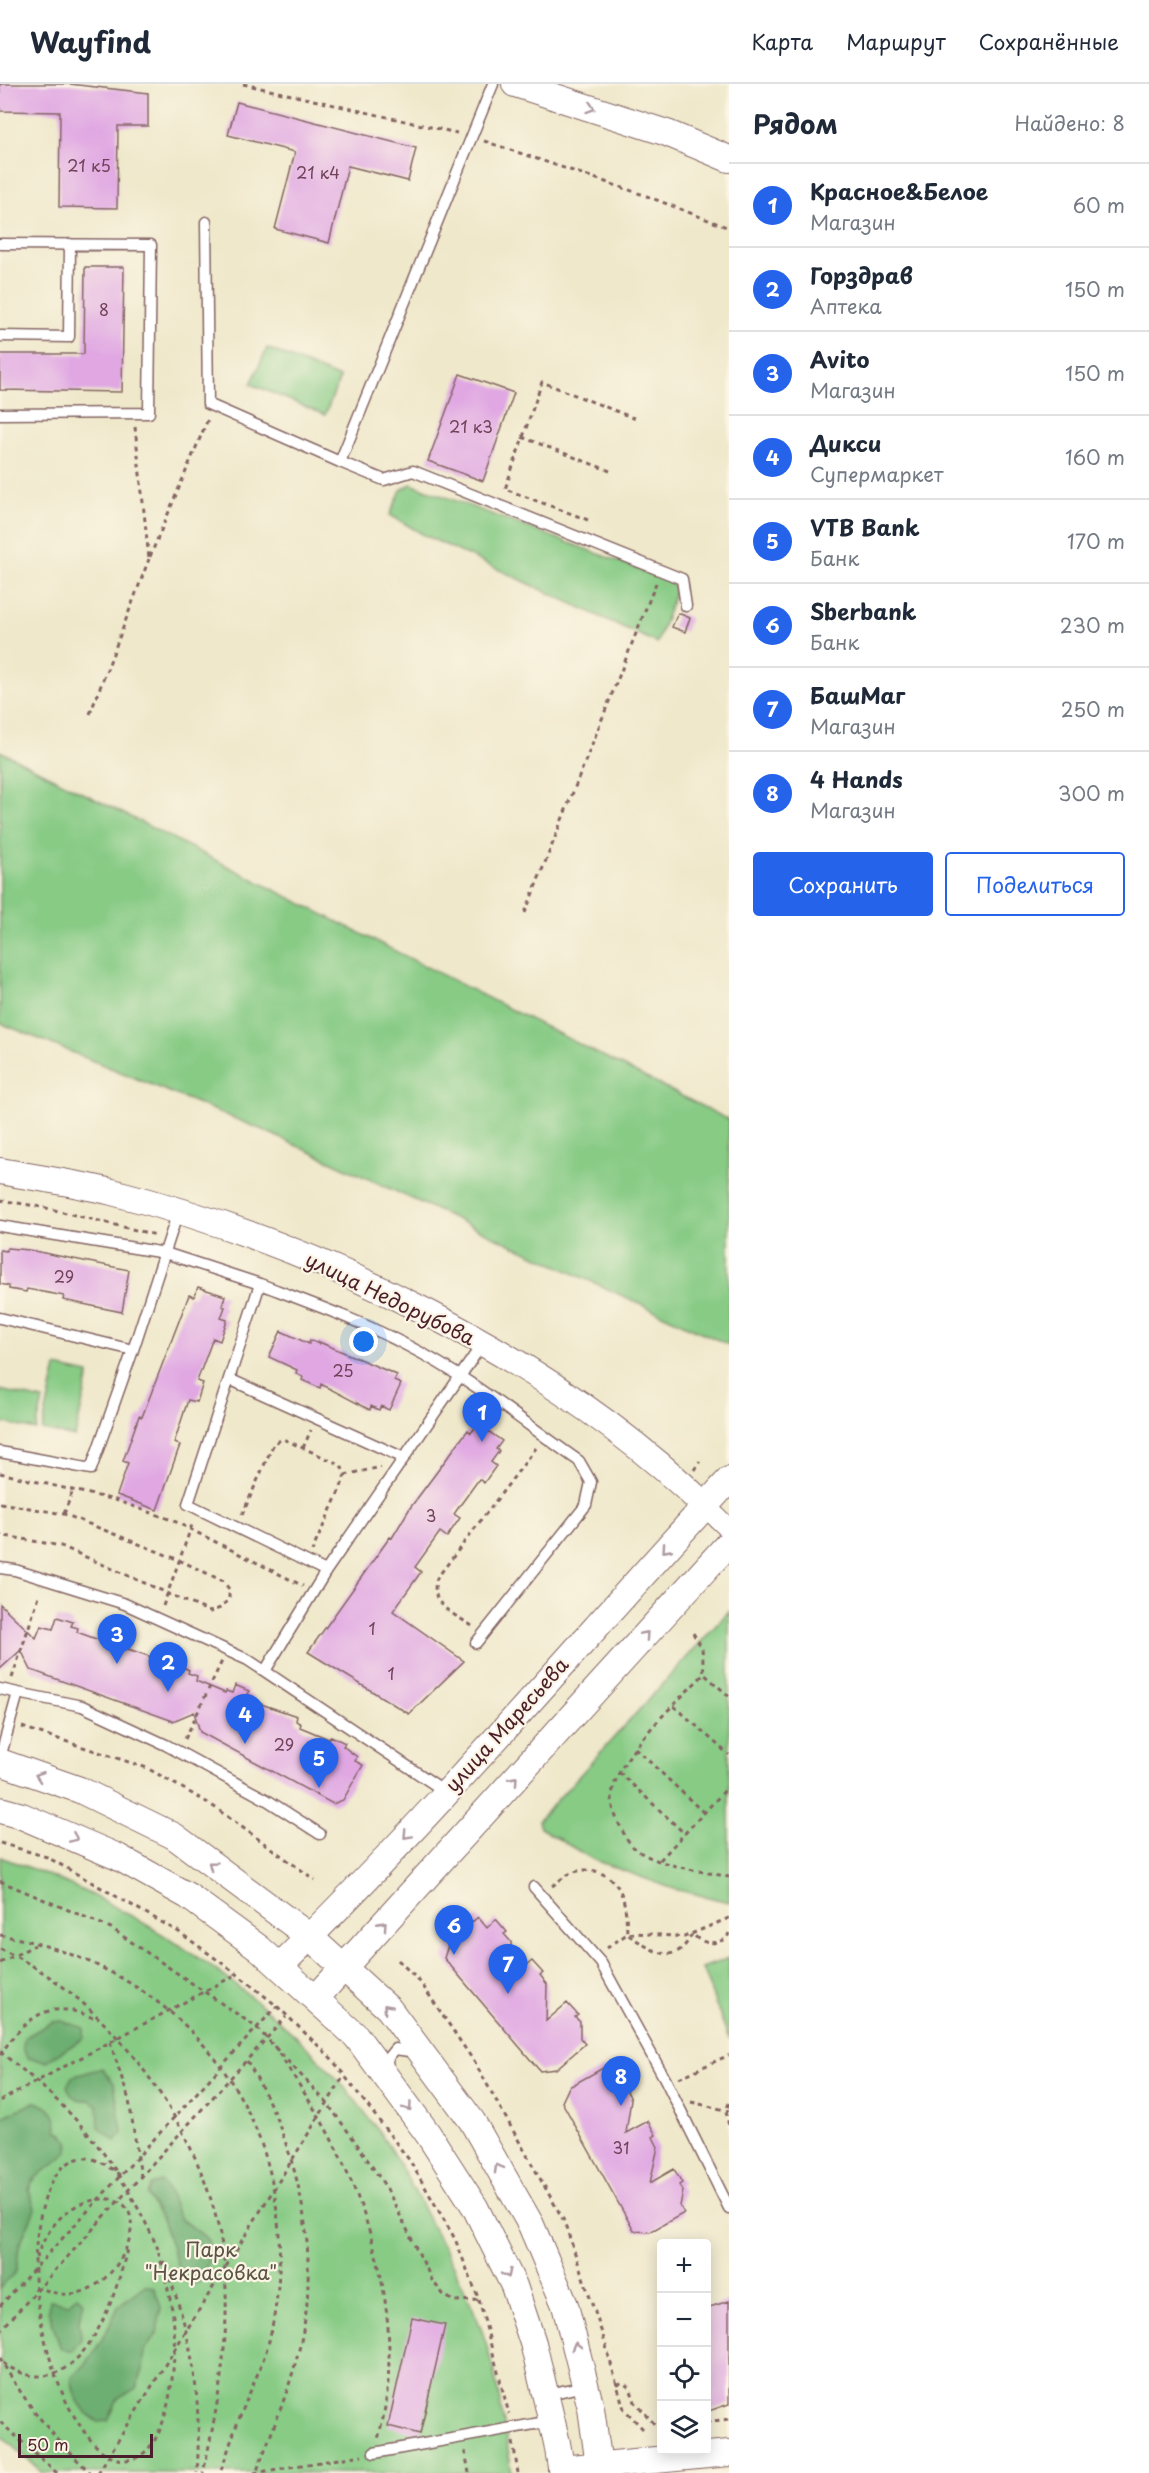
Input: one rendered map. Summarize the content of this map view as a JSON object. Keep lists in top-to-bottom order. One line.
{"streets":{"street":["улица Недорубова","улица Маресьева"]},"crossings":[["улица Недорубова","улица Маресьева"]],"parks":["Парк \"Некрасовка\""],"house_numbers":["21 к5","21 к4","8","21 к3","29","25","3","1","1","29","31"],"scale_bar":"50 m","page":{"header":"Wayfind","nav":["Карта","Маршрут","Сохранённые"],"heading":["Рядом","Найдено: 8"],"list":[{"mark":"1","name":"Красное&Белое","note":"Магазин","value":"60 m"},{"mark":"2","name":"Горздрав","note":"Аптека","value":"150 m"},{"mark":"3","name":"Avito","note":"Магазин","value":"150 m"},{"mark":"4","name":"Дикси","note":"Супермаркет","value":"160 m"},{"mark":"5","name":"VTB Bank","note":"Банк","value":"170 m"},{"mark":"6","name":"Sberbank","note":"Банк","value":"230 m"},{"mark":"7","name":"БашМаг","note":"Магазин","value":"250 m"},{"mark":"8","name":"4 Hands","note":"Магазин","value":"300 m"}],"buttons":["Сохранить","Поделиться"],"pins":["1","3","2","4","5","6","7","8"],"map_buttons":["+","−"],"scale":"50 m"}}
